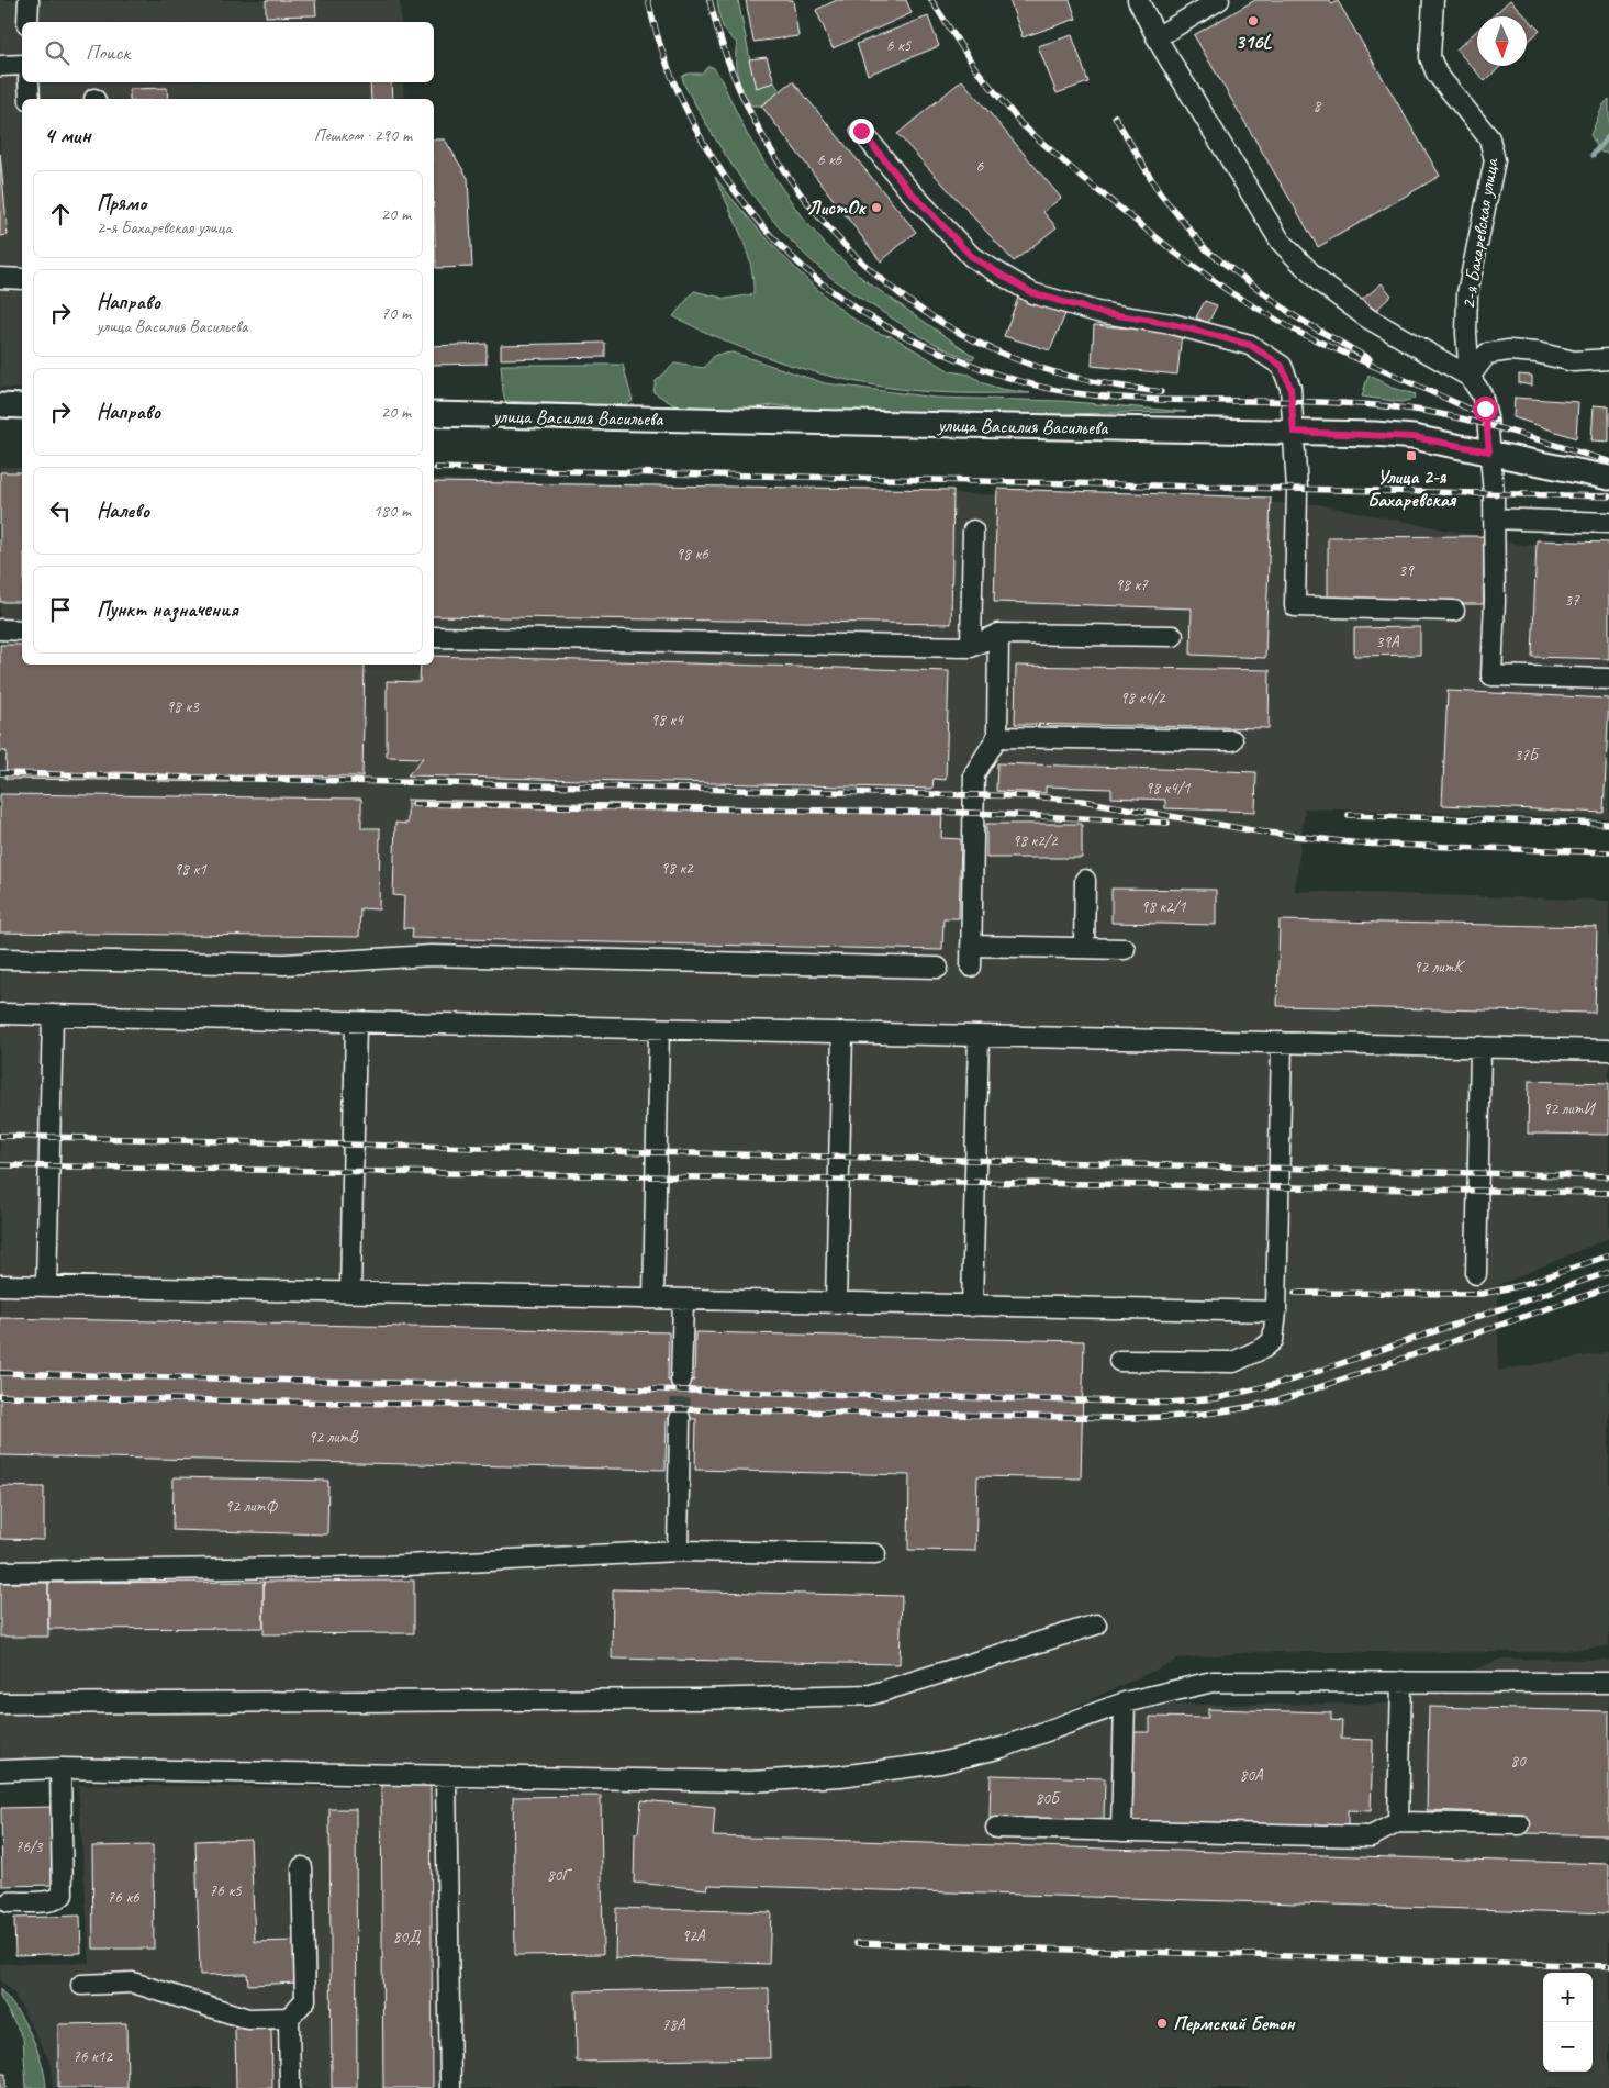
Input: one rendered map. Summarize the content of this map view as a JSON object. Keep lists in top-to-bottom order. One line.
{"streets":{"main road":["улица Василия Васильева"],"lane":["2-я Бахаревская улица"]},"crossings":[["2-я Бахаревская улица","улица Василия Васильева"]],"places":{"other":["316L","ЛистОк","Пермский Бетон"],"transit":["Улица 2-я Бахаревская"]},"house_numbers":["6 к5","8","6 к6","6","98 к6","39","98 к7","37","39А","98 к4/2","98 к3","98 к4","37Б","98 к4/1","98 к2/2","98 к2","98 к1","98 к2/1","92 литК","92 литИ","92 литВ","92 литФ","80","80А","80Б","76/3","80Г","76 к5","76 к6","92А","80Д","78А","76 к12"],"north":"bottom","page":{"search":"Поиск","heading":["4 мин","Пешком · 290 m"],"list":[["Прямо","2-я Бахаревская улица","20 m"],["Направо","улица Василия Васильева","70 m"],["Направо","20 m"],["Налево","180 m"],"Пункт назначения"],"map_buttons":["+","−"]}}
